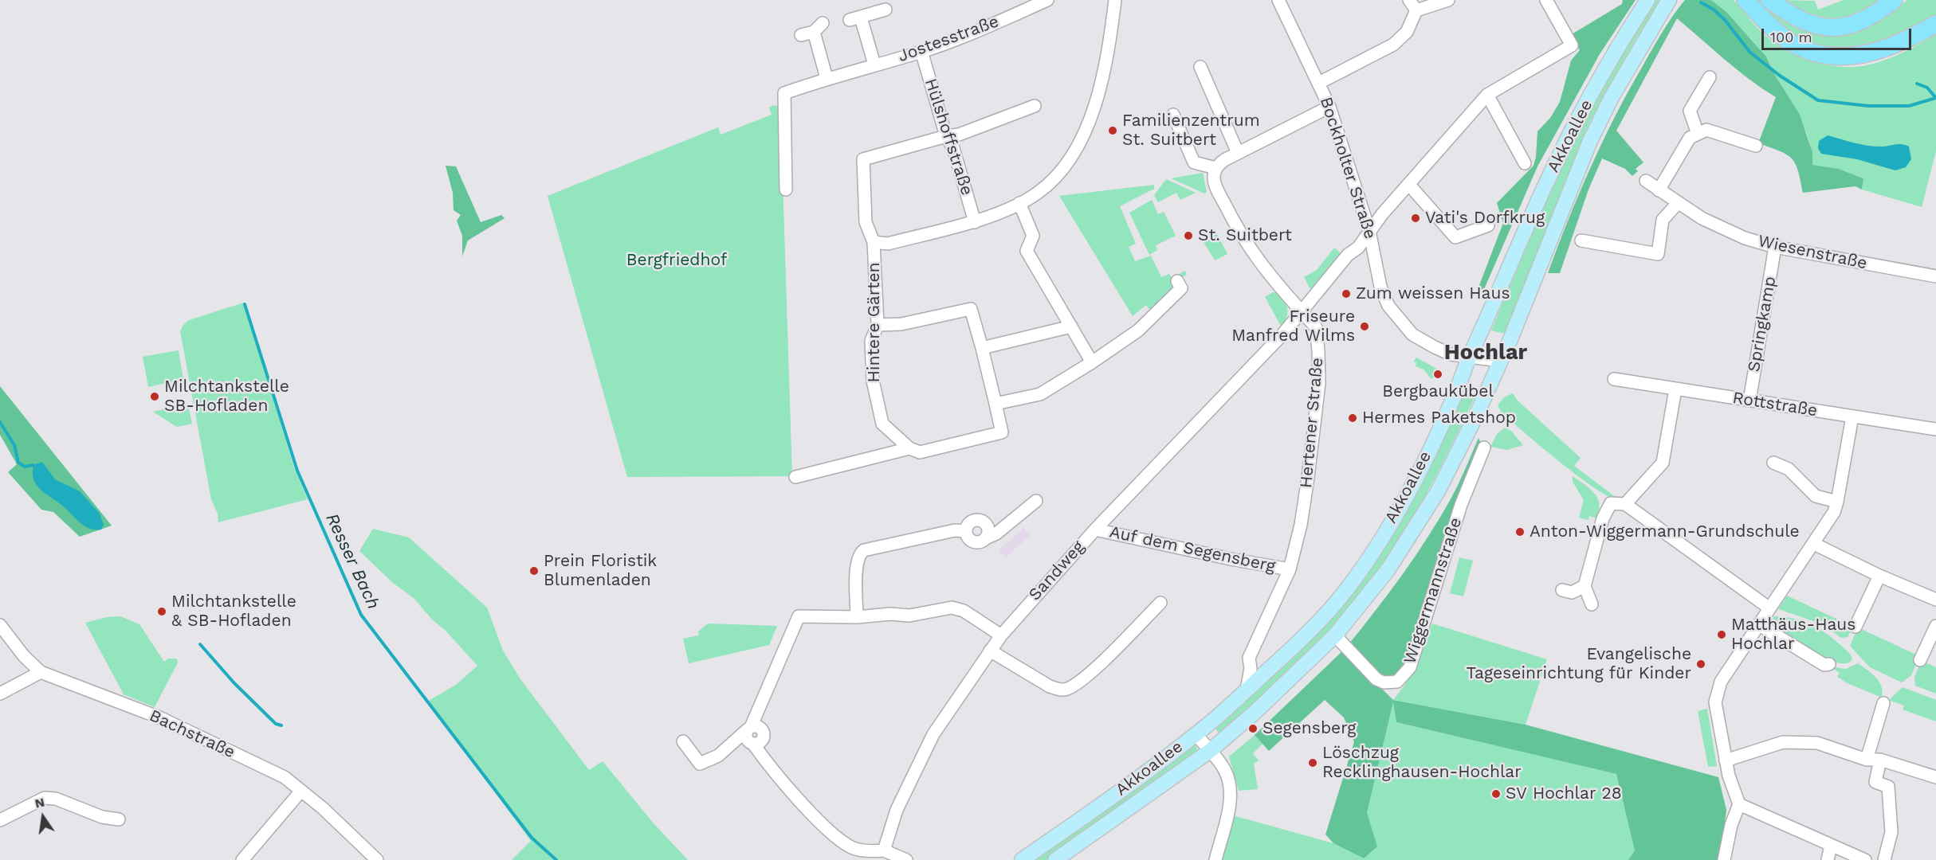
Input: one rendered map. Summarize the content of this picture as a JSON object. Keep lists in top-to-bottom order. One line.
{"streets":{"main road":["Akkoallee"],"street":["Jostesstraße","Hülshoffstraße","Bockholter Straße","Wiesenstraße","Hintere Gärten","Springkamp","Rottstraße","Hertener Straße","Auf dem Segensberg","Sandweg","Wiggermannstraße","Bachstraße"]},"crossings":[["Jostesstraße","Hülshoffstraße"],["Akkoallee","Bockholter Straße"],["Akkoallee","Hertener Straße"],["Akkoallee","Wiggermannstraße"],["Hülshoffstraße","Hintere Gärten"],["Wiesenstraße","Springkamp"],["Springkamp","Rottstraße"],["Hertener Straße","Auf dem Segensberg"],["Hertener Straße","Sandweg"],["Auf dem Segensberg","Sandweg"]],"districts":["Hochlar"],"water":["Resser Bach"],"parks":["Bergfriedhof"],"places":["Familienzentrum St. Suitbert","Vati's Dorfkrug","St. Suitbert","Zum weissen Haus","Friseure Manfred Wilms","Bergbaukübel","Milchtankstelle SB-Hofladen","Hermes Paketshop","Anton-Wiggermann-Grundschule","Prein Floristik Blumenladen","Milchtankstelle & SB-Hofladen","Matthäus-Haus Hochlar","Evangelische Tageseinrichtung für Kinder","Segensberg","Löschzug Recklinghausen-Hochlar","SV Hochlar 28"],"scale_bar":"100 m","north":"top"}
